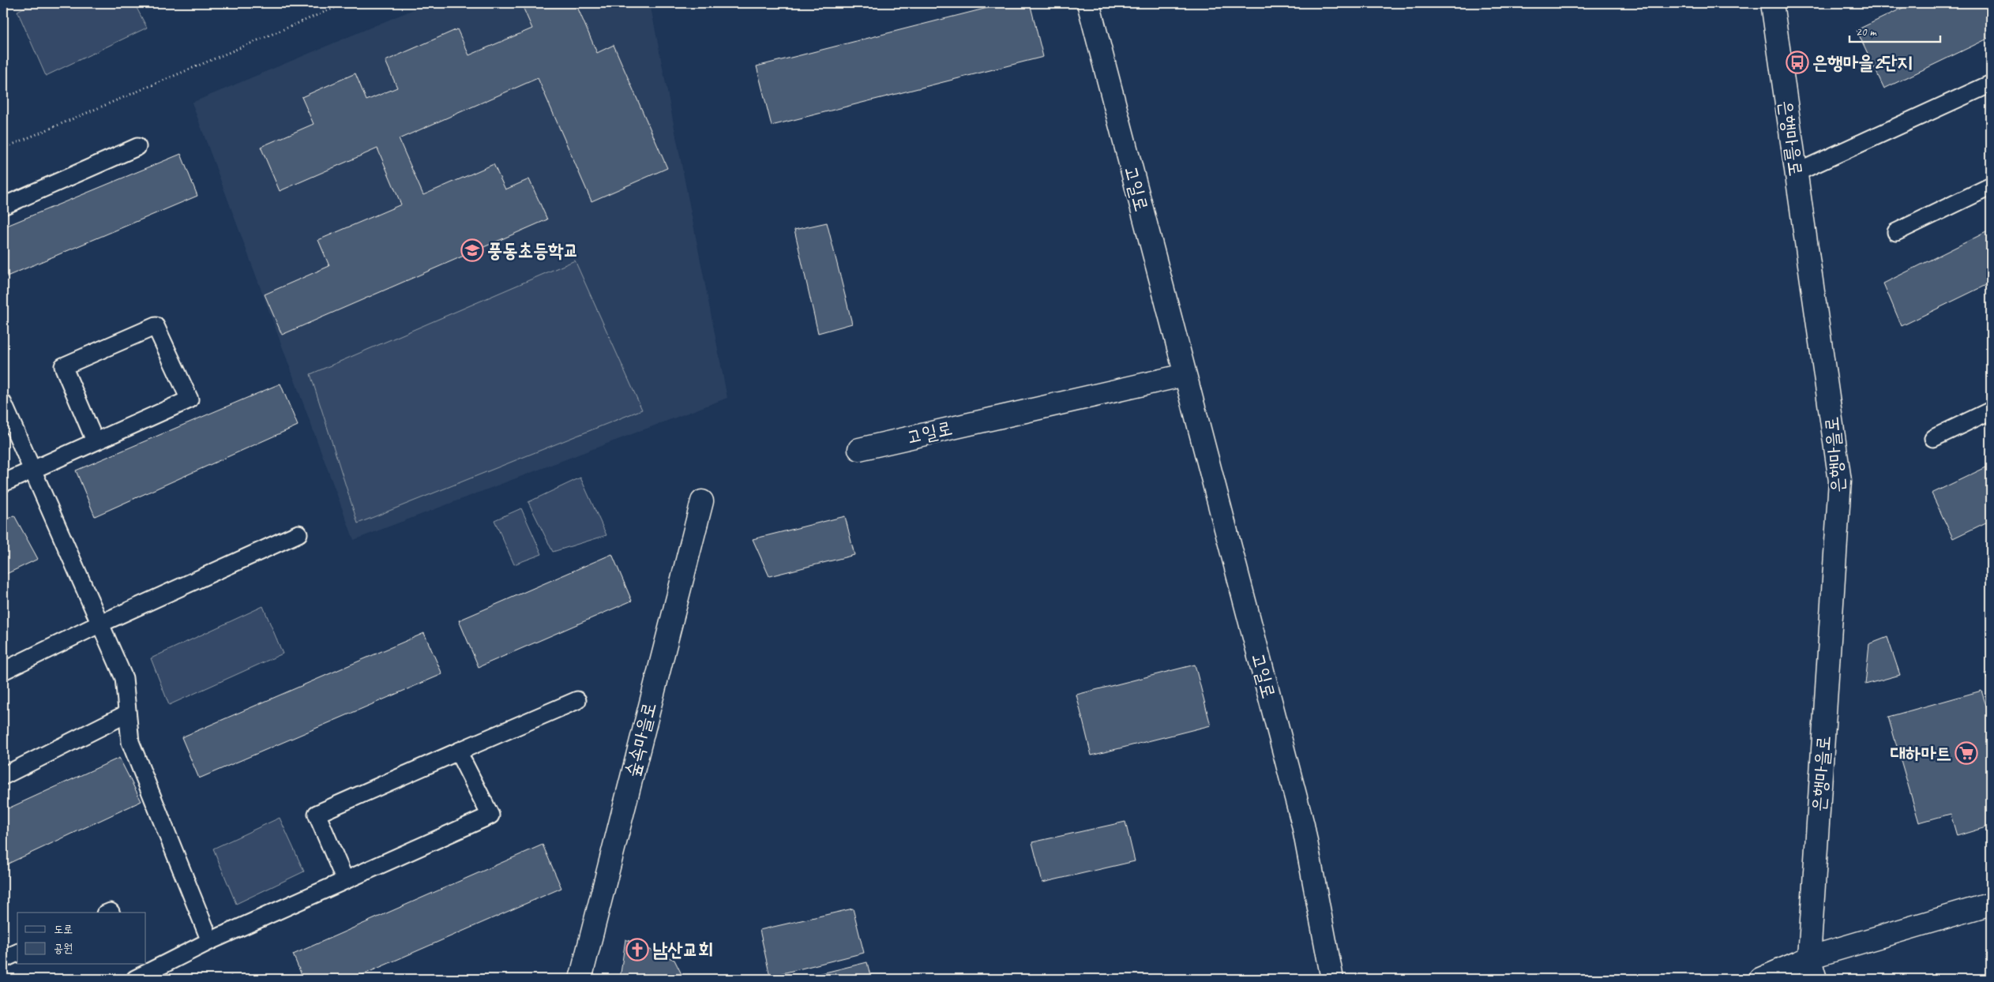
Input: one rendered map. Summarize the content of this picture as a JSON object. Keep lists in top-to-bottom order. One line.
{"streets":{"street":["은행마을로","고일로","숲속마을로"]},"places":{"bus stop":["은행마을2단지"],"school or university":["풍동초등학교"],"supermarket":["대하마트"],"church":["남산교회"]},"legend":["도로","공원"],"scale_bar":"20 m"}
